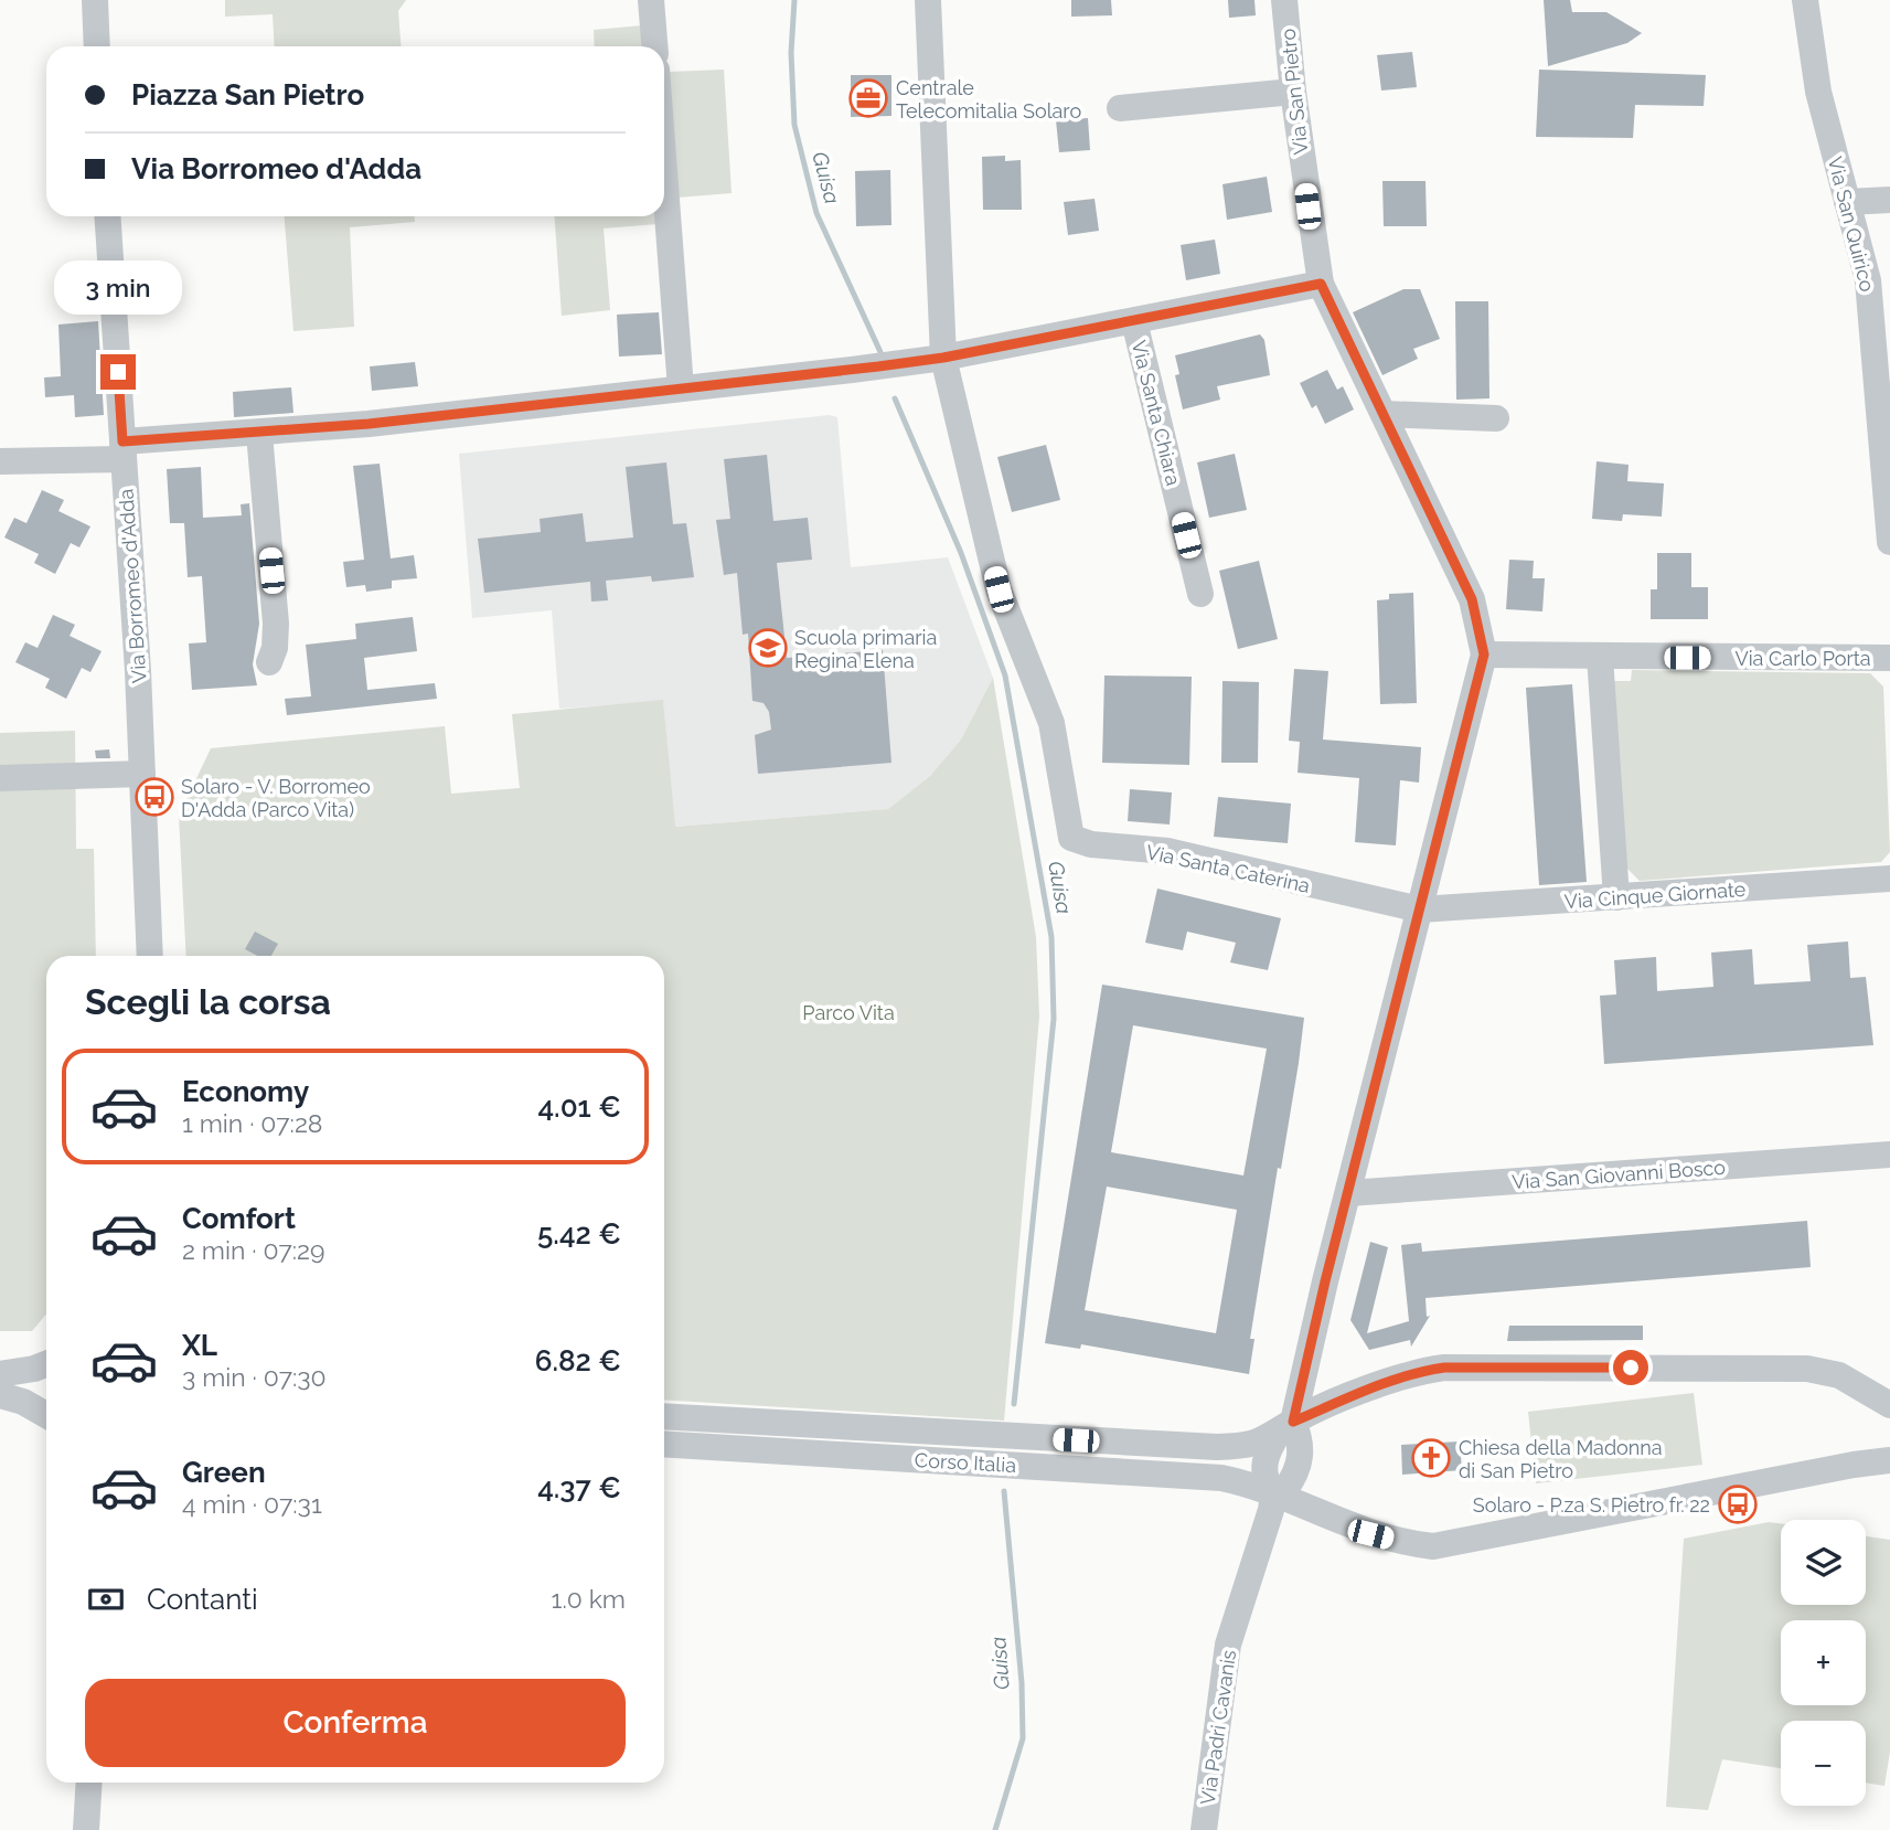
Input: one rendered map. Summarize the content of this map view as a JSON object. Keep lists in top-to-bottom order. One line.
{"streets":{"street":["Via San Pietro","Via San Quirico","Via Santa Chiara","Via Borromeo d'Adda","Via Carlo Porta","Via Santa Caterina","Via Cinque Giornate","Via San Giovanni Bosco","Corso Italia","Via Padri Cavanis"]},"crossings":[["Via San Pietro","Via Carlo Porta"],["Via San Pietro","Via Santa Caterina"],["Via San Pietro","Via Cinque Giornate"],["Via San Pietro","Via San Giovanni Bosco"],["Via San Pietro","Corso Italia"],["Via Santa Caterina","Via Cinque Giornate"],["Corso Italia","Via Padri Cavanis"]],"water":["Guisa"],"parks":["Parco Vita"],"places":{"office":["Centrale Telecomitalia Solaro"],"school or university":["Scuola primaria Regina Elena"],"bus stop":["Solaro - V. Borromeo D'Adda (Parco Vita)","Solaro - P.za S. Pietro fr. 22"],"church":["Chiesa della Madonna di San Pietro"]},"page":{"banner":["Piazza San Pietro","Via Borromeo d'Adda"],"bubble":"3 min","heading":"Scegli la corsa","list":[{"name":"Economy","note":"1 min · 07:28","value":"4.01 €"},{"name":"Comfort","note":"2 min · 07:29","value":"5.42 €"},{"name":"XL","note":"3 min · 07:30","value":"6.82 €"},{"name":"Green","note":"4 min · 07:31","value":"4.37 €"}],"map_buttons":["+","−"],"pay":["Contanti","1.0 km"],"buttons":"Conferma"}}
